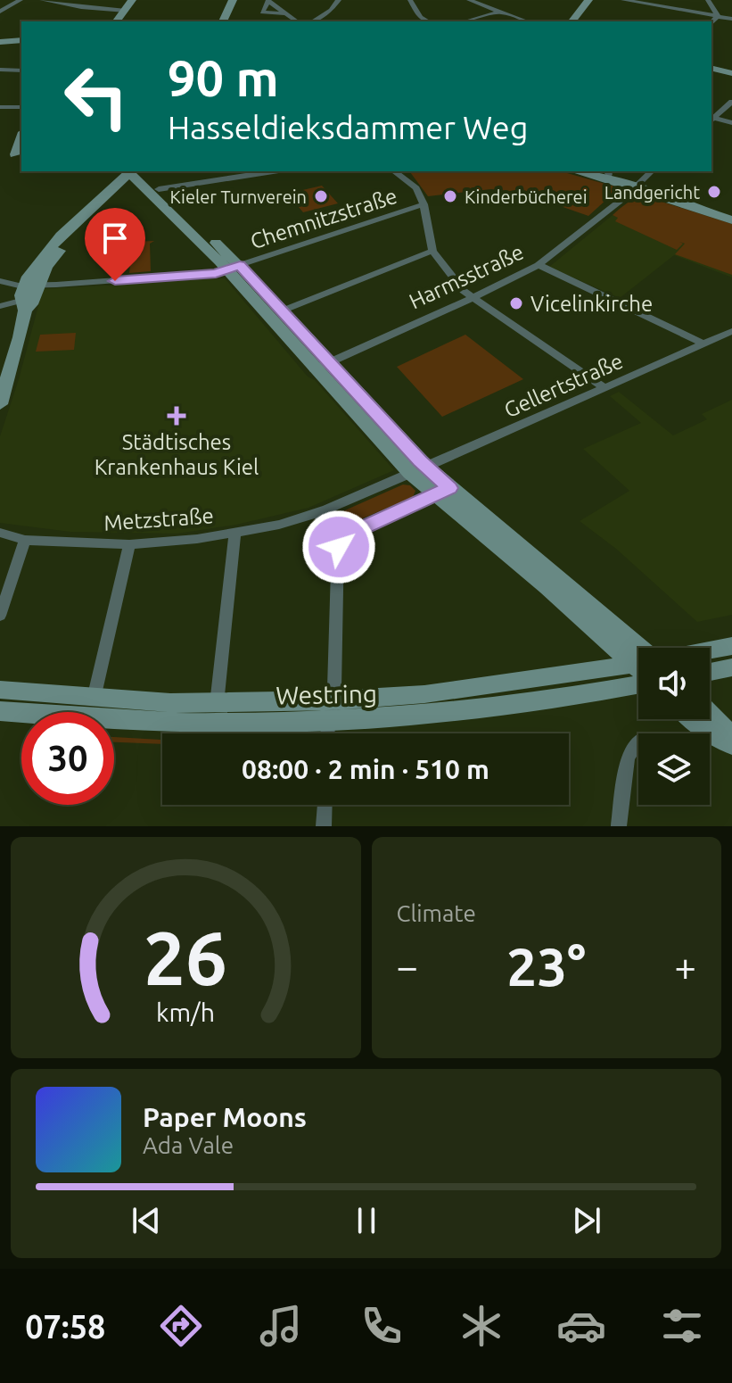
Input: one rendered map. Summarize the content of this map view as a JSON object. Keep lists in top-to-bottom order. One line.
{"streets":{"main road":["Westring"],"street":["Chemnitzstraße","Harmsstraße","Gellertstraße","Metzstraße"]},"crossings":[["Gellertstraße","Metzstraße"]],"places":{"other":["Landgericht","Kieler Turnverein","Kinderbücherei","Vicelinkirche"],"health":["Städtisches Krankenhaus Kiel"]},"page":{"turn":["90 m","Hasseldieksdammer Weg"],"limit":"30","trip":"08:00 · 2 min · 510 m","tile":"Climate","heat":["−","23°","+"],"song":["Paper Moons","Ada Vale"],"tabs":"07:58","gauge":["26","km/h"]}}
